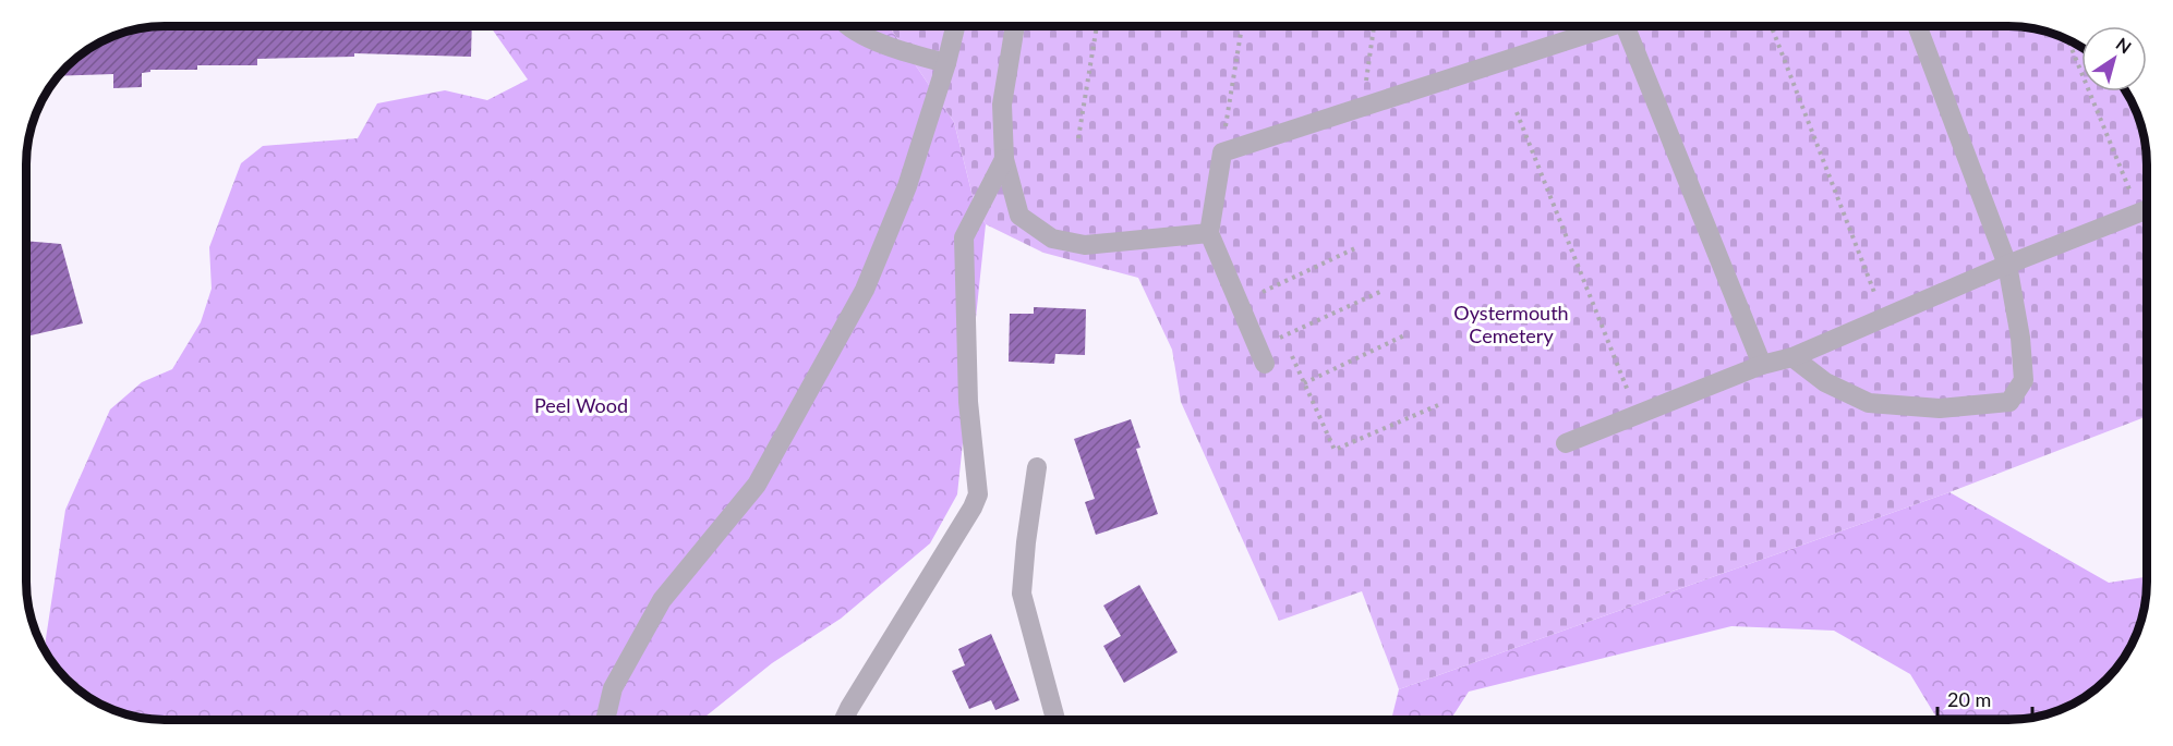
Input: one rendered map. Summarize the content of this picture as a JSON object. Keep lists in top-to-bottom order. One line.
{"parks":["Oystermouth Cemetery","Peel Wood"],"scale_bar":"20 m","north":"top right"}
